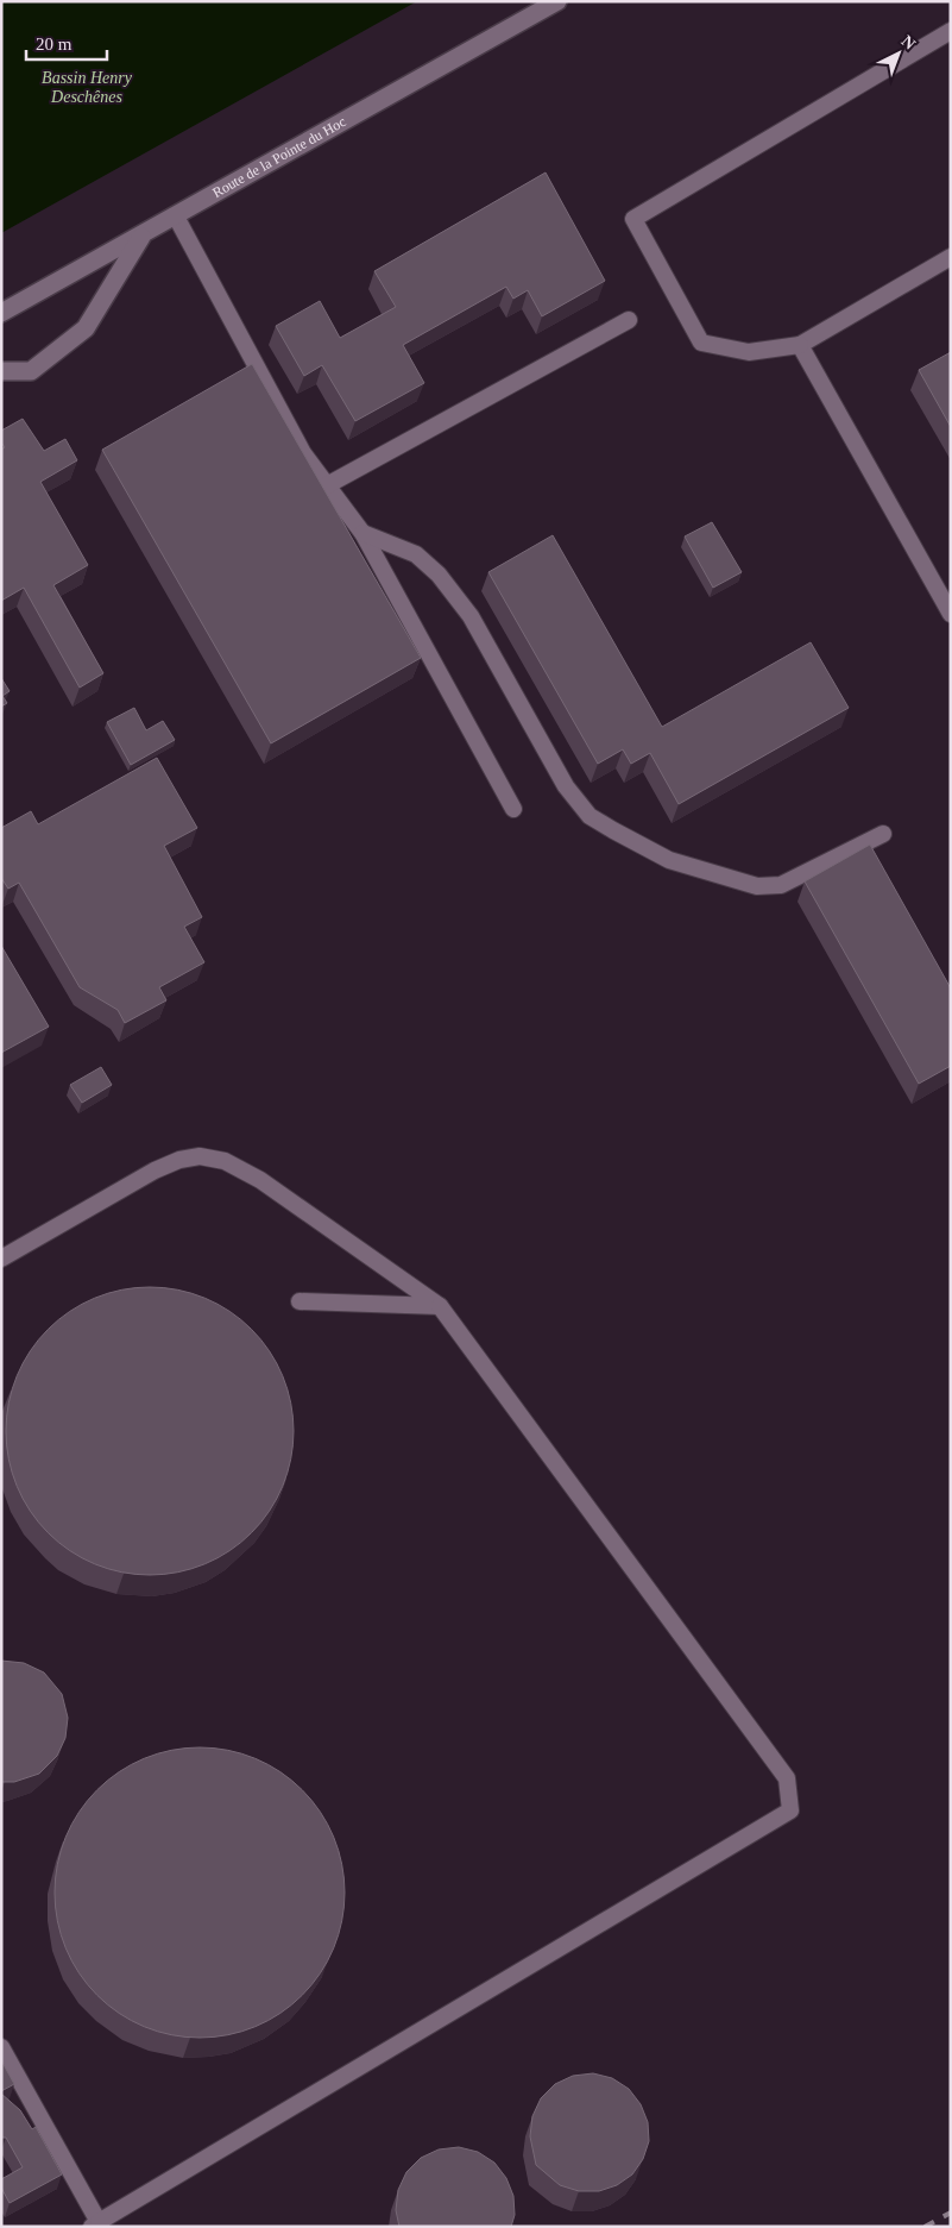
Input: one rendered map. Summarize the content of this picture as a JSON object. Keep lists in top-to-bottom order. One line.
{"streets":{"street":["Route de la Pointe du Hoc"]},"water":["Bassin Henry Deschênes"],"scale_bar":"20 m","north":"top right"}
